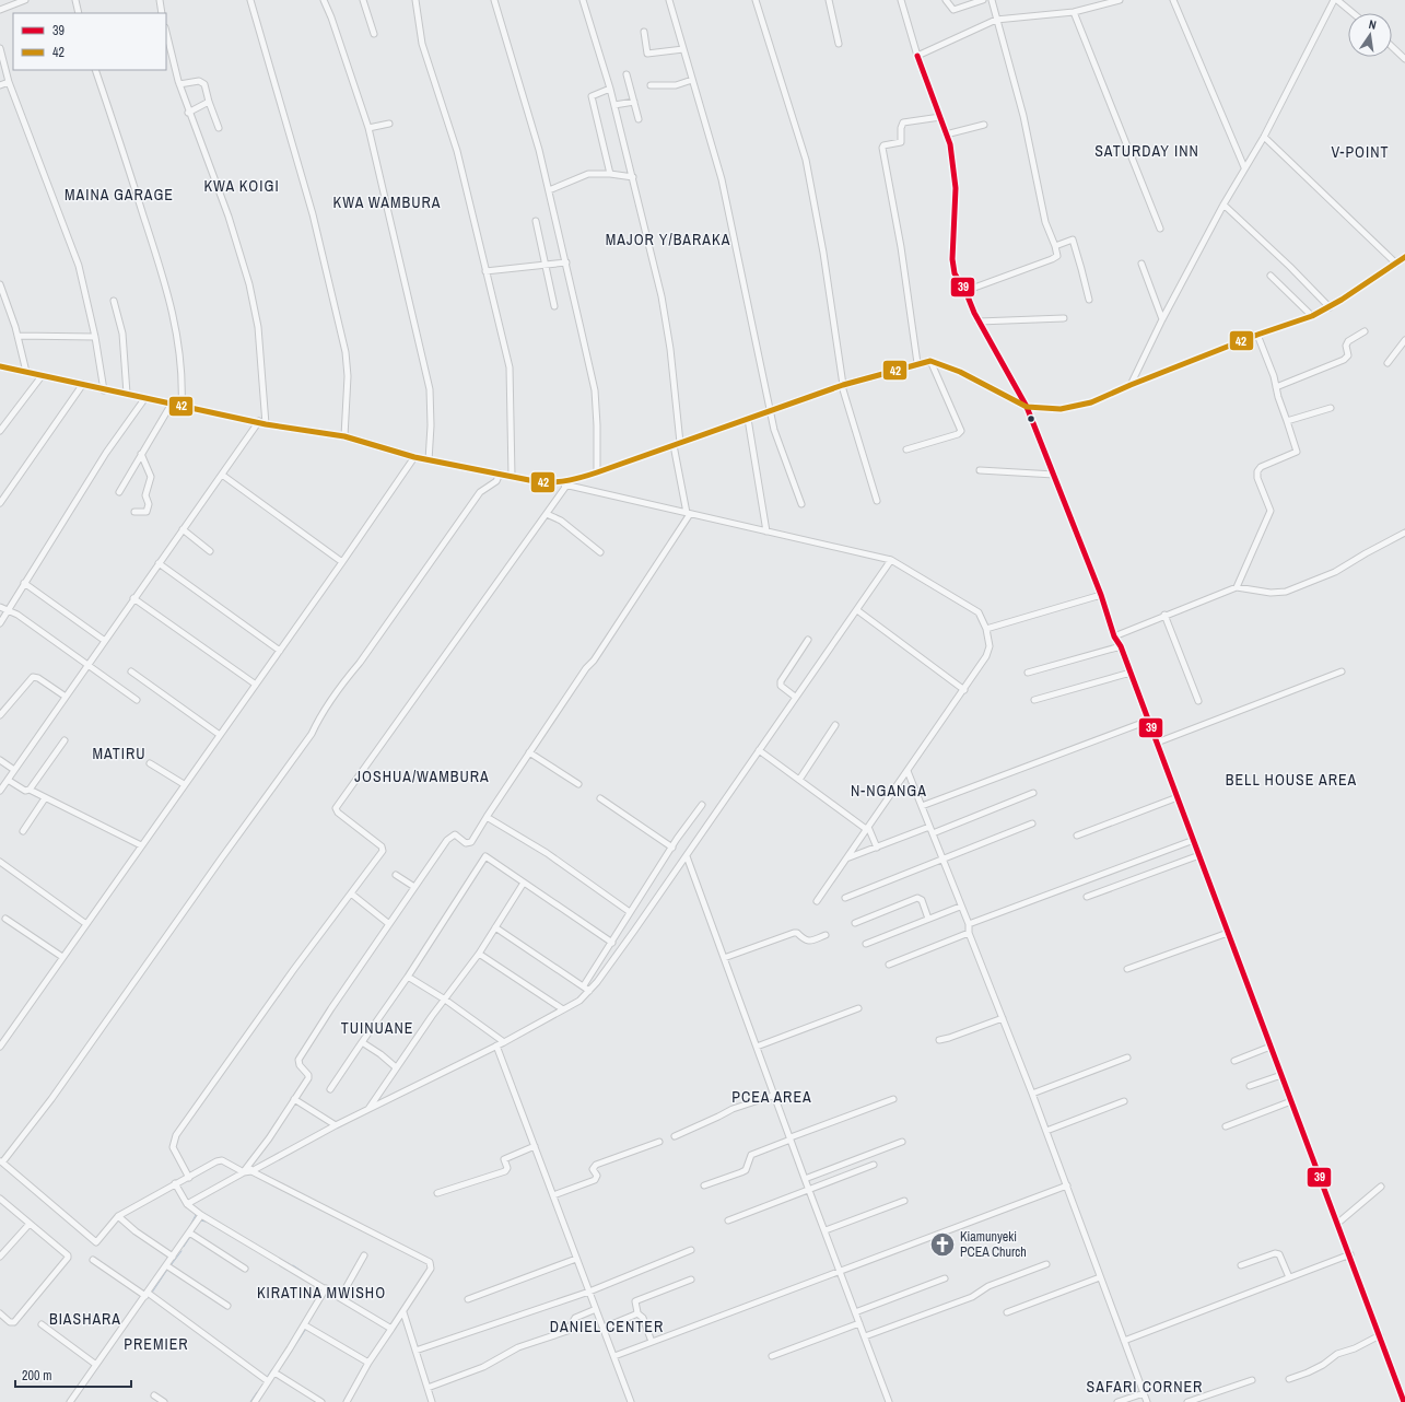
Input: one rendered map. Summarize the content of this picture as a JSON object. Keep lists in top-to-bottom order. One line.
{"districts":["SATURDAY INN","V-POINT","KWA KOIGI","MAINA GARAGE","KWA WAMBURA","MAJOR Y/BARAKA","MATIRU","JOSHUA/WAMBURA","BELL HOUSE AREA","N-NGANGA","TUINUANE","PCEA AREA","KIRATINA MWISHO","BIASHARA","DANIEL CENTER","PREMIER","SAFARI CORNER"],"places":{"church":["Kiamunyeki PCEA Church"]},"lines":["transit line 39","transit line 42"],"legend":["39","42"],"scale_bar":"200 m","north":"top"}
